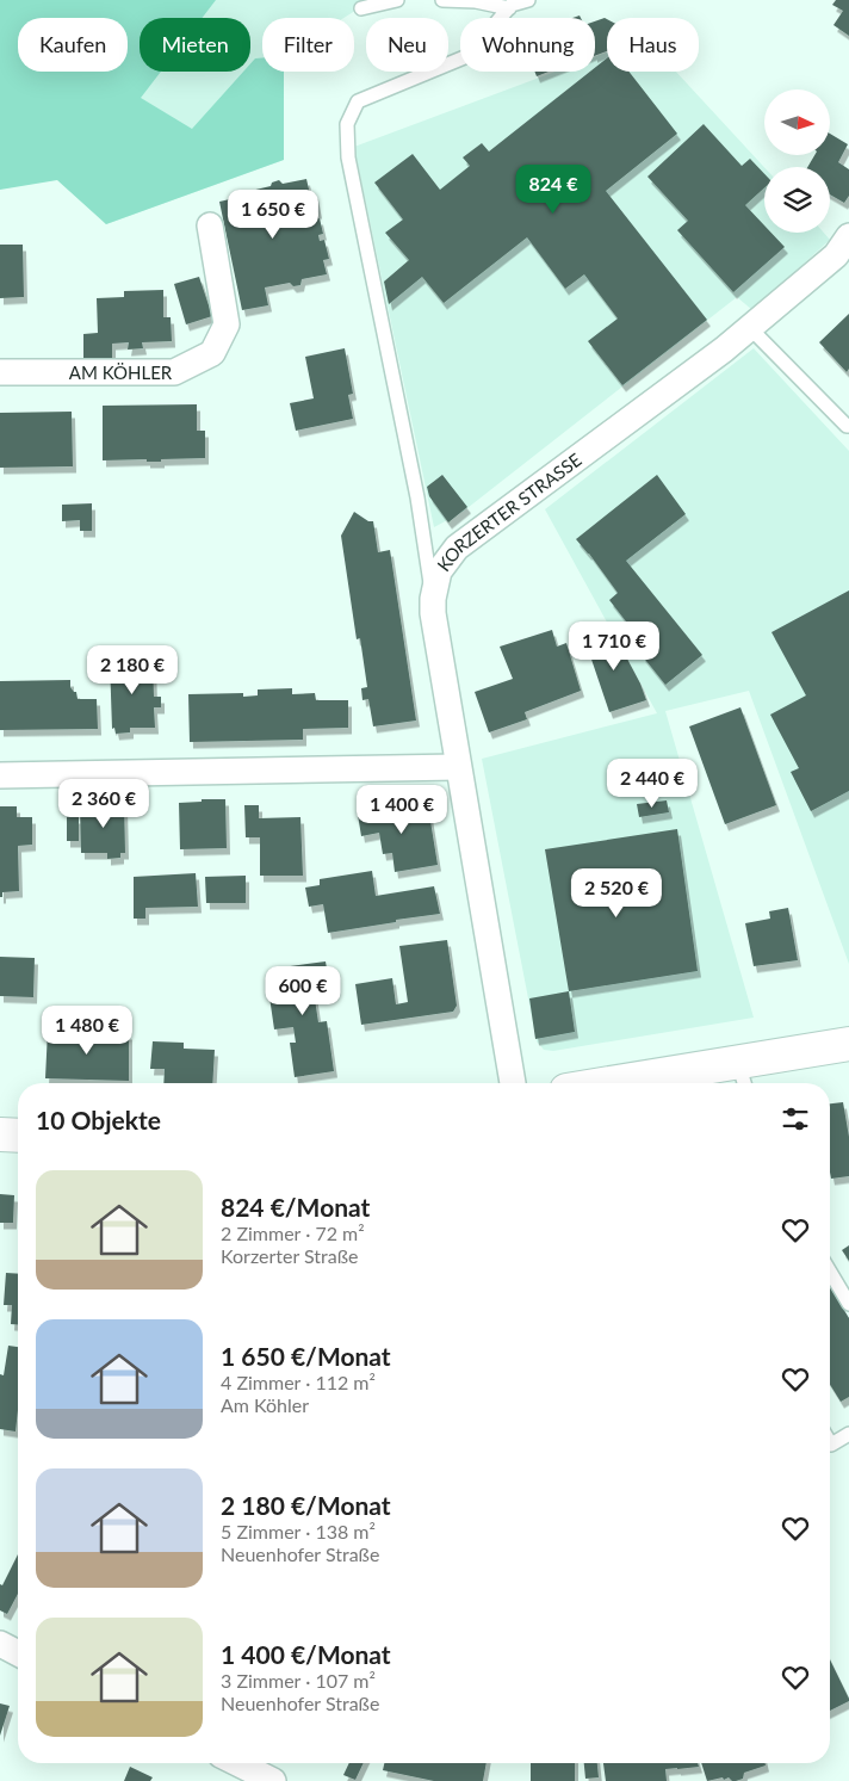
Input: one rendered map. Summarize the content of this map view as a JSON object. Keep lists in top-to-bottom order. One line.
{"streets":{"street":["AM KÖHLER","KORZERTER STRASSE"]},"north":"right","page":{"chip":["Kaufen","Mieten","Filter","Neu","Wohnung","Haus"],"price":["824 €","1 650 €","1 710 €","2 180 €","2 440 €","2 360 €","1 400 €","2 520 €","600 €","1 480 €"],"heading":"10 Objekte","list":[{"name":"824 €/Monat","note":"2 Zimmer · 72 m² · Korzerter Straße"},{"name":"1 650 €/Monat","note":"4 Zimmer · 112 m² · Am Köhler"},{"name":"2 180 €/Monat","note":"5 Zimmer · 138 m² · Neuenhofer Straße"},{"name":"1 400 €/Monat","note":"3 Zimmer · 107 m² · Neuenhofer Straße"}]}}
